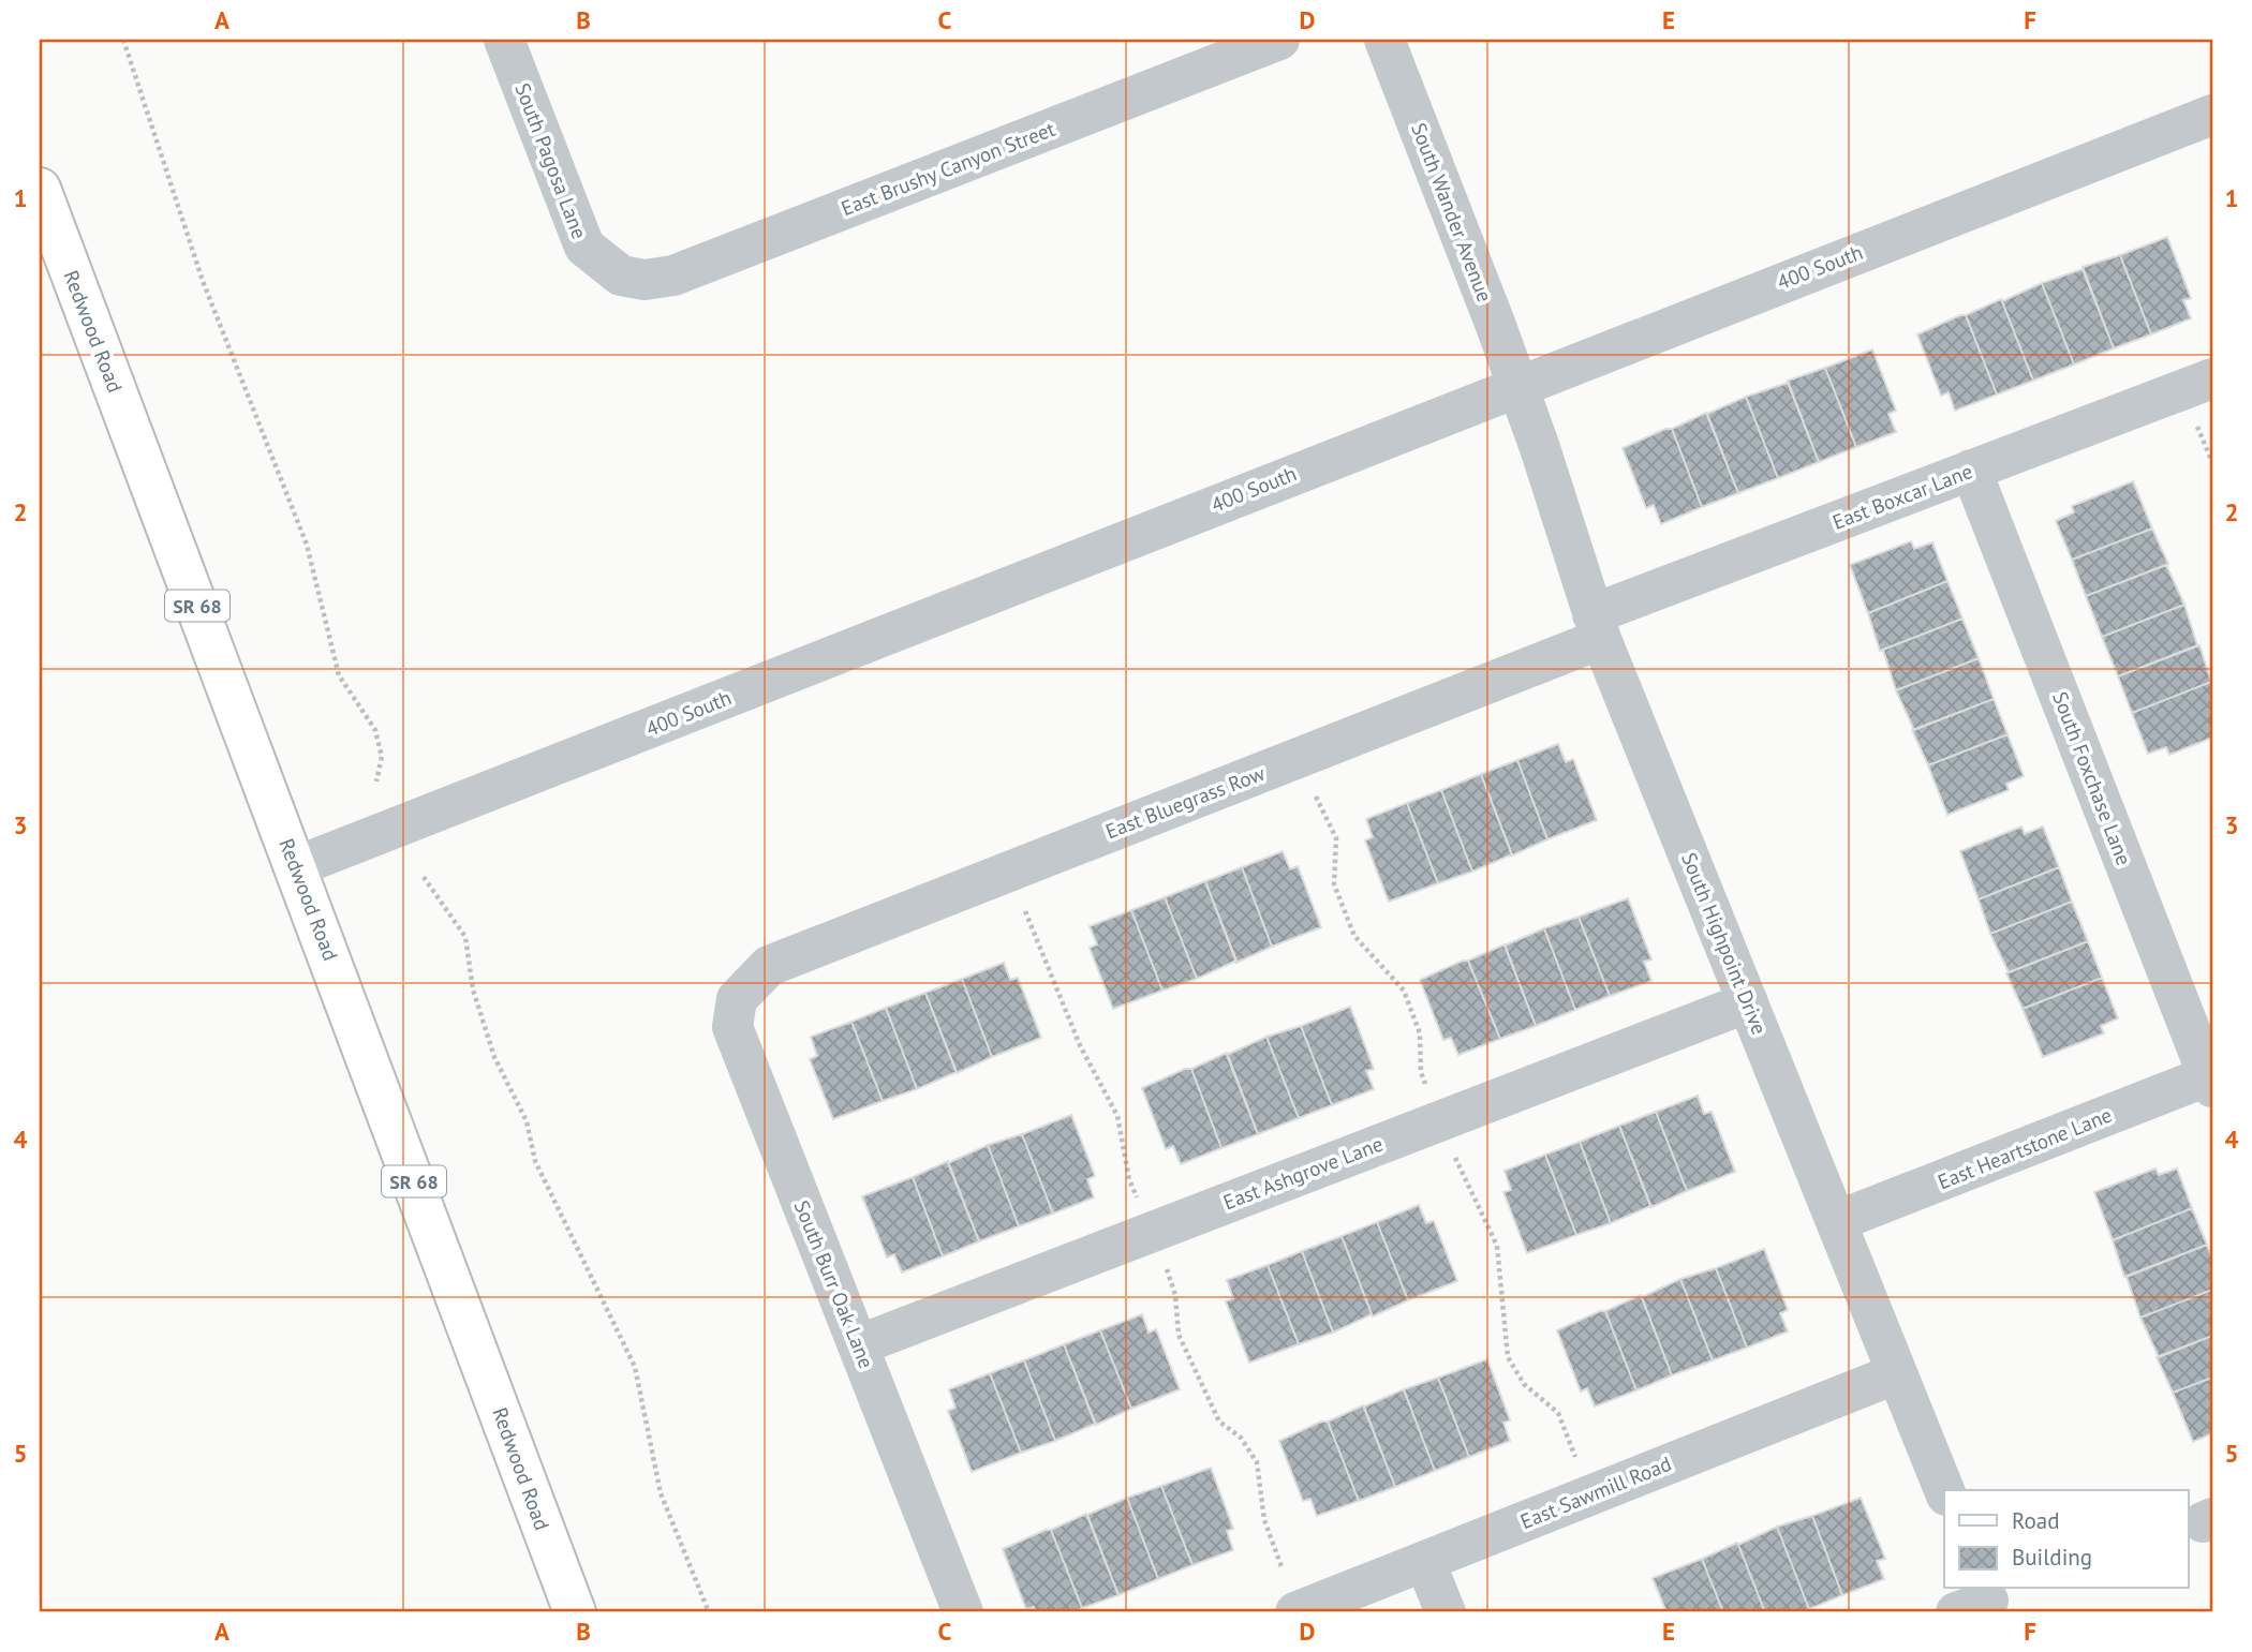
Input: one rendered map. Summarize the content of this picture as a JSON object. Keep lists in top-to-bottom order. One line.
{"streets":{"main road":["Redwood Road","SR 68"],"street":["South Pagosa Lane","East Brushy Canyon Street","South Wander Avenue","400 South","East Boxcar Lane","South Foxchase Lane","East Bluegrass Row","South Highpoint Drive","East Heartstone Lane","East Ashgrove Lane","South Burr Oak Lane","East Sawmill Road"]},"crossings":[["South Pagosa Lane","East Brushy Canyon Street"],["South Wander Avenue","400 South"],["South Wander Avenue","South Highpoint Drive"],["400 South","Redwood Road"],["400 South","South Highpoint Drive"],["East Boxcar Lane","South Foxchase Lane"],["East Boxcar Lane","East Bluegrass Row"],["East Boxcar Lane","South Highpoint Drive"],["South Foxchase Lane","East Heartstone Lane"],["East Bluegrass Row","South Highpoint Drive"],["East Bluegrass Row","South Burr Oak Lane"],["South Highpoint Drive","East Heartstone Lane"],["South Highpoint Drive","East Ashgrove Lane"],["South Highpoint Drive","East Sawmill Road"],["East Ashgrove Lane","South Burr Oak Lane"]],"legend":["Road","Building"],"grid":{"columns":["A","B","C","D","E","F"],"rows":["1","2","3","4","5"]}}
